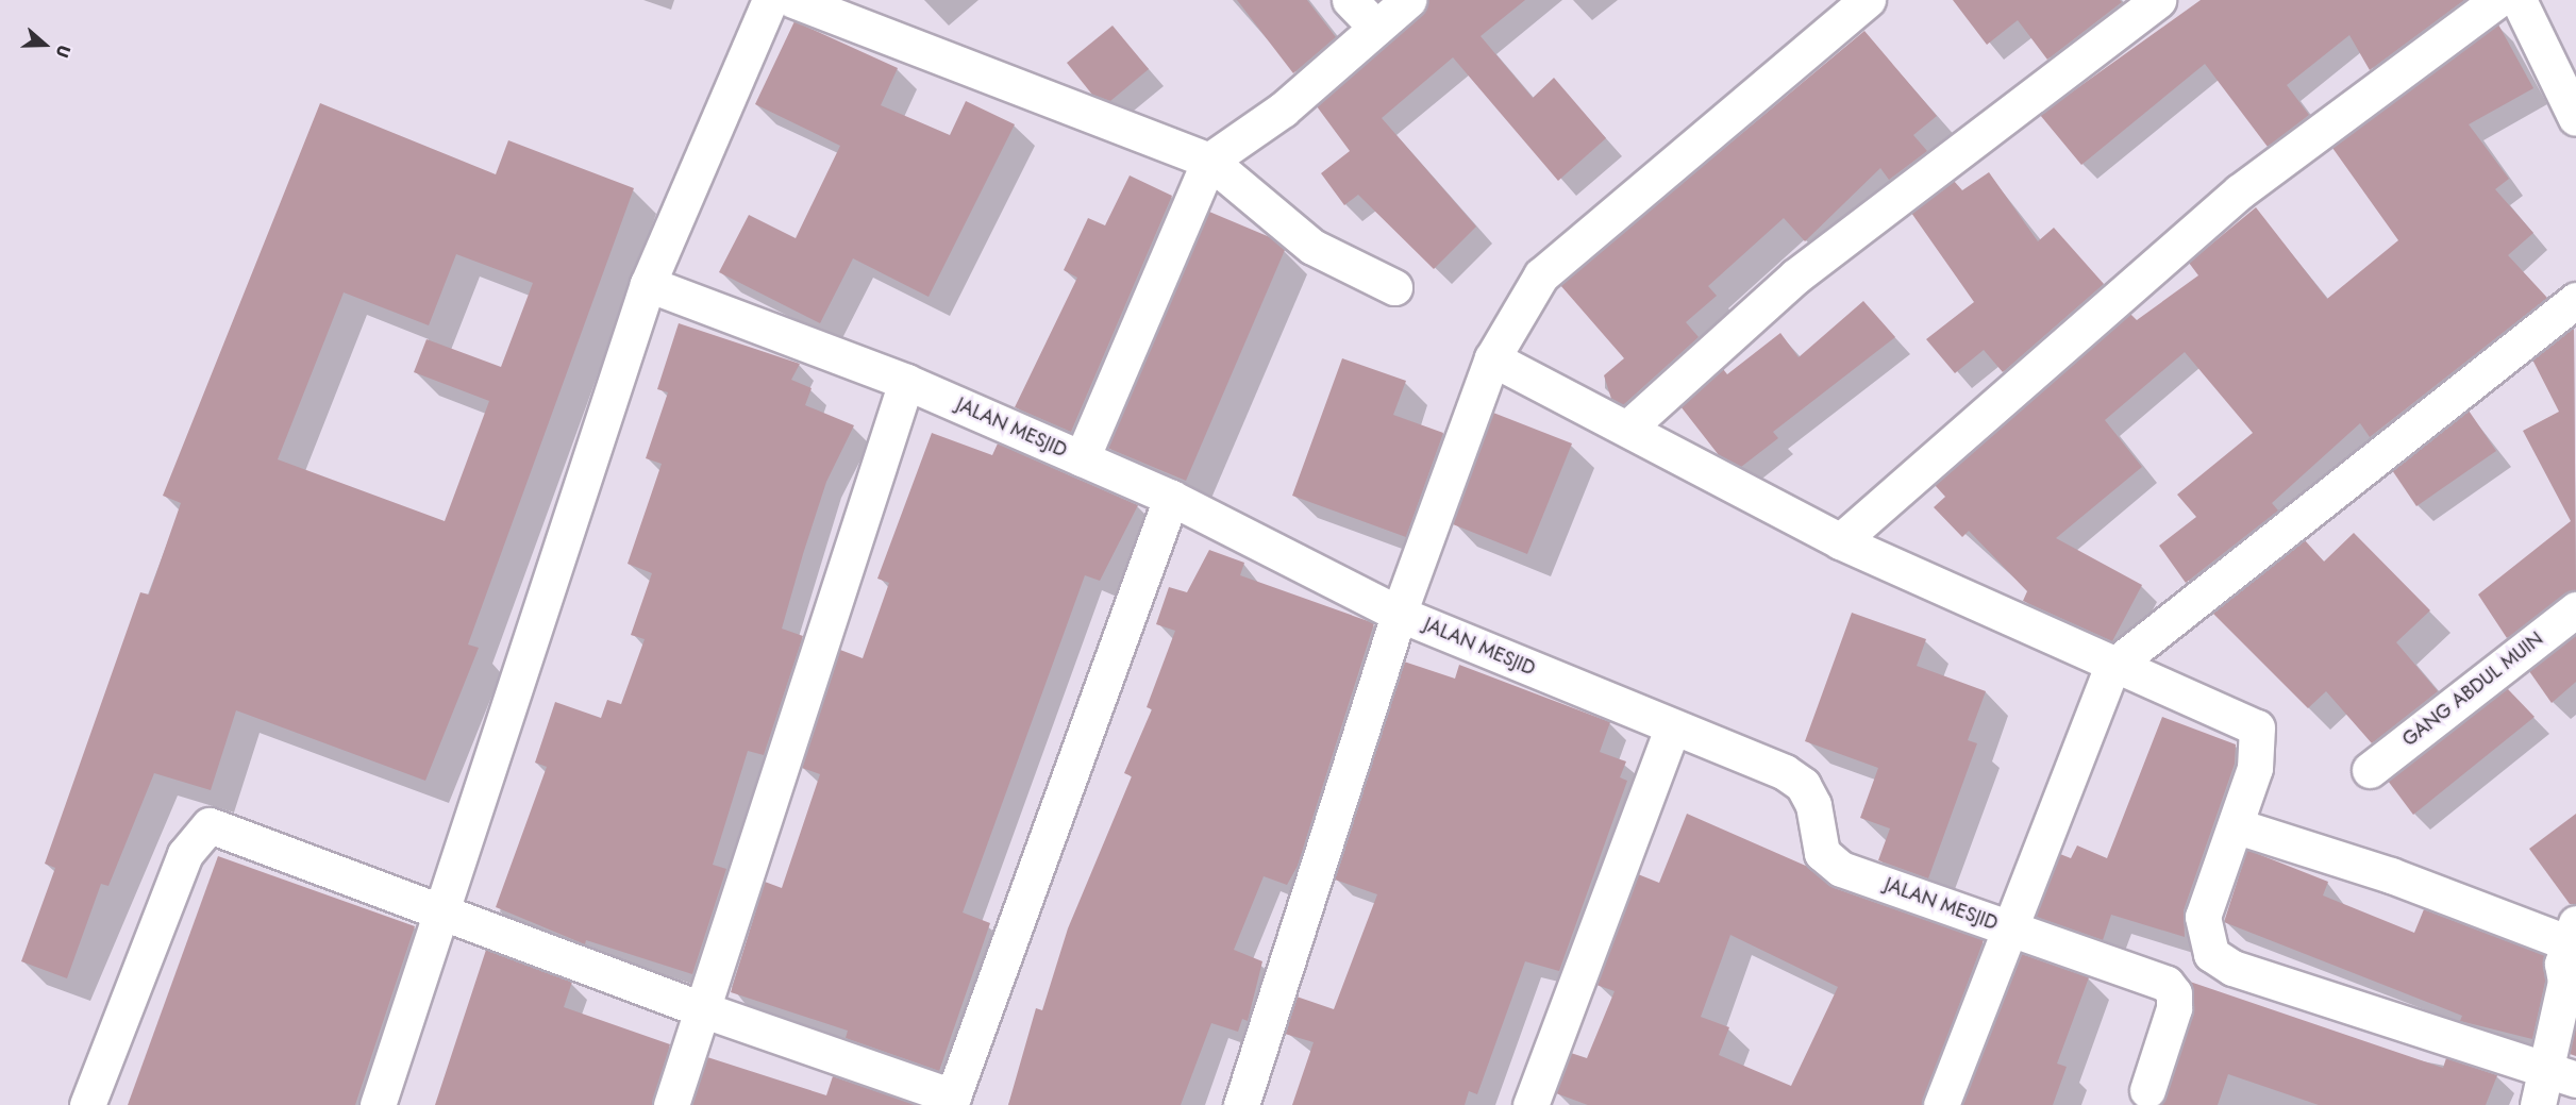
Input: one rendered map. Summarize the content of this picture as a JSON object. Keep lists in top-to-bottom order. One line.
{"streets":{"street":["JALAN MESJID","GANG ABDUL MUIN"]},"north":"right"}
